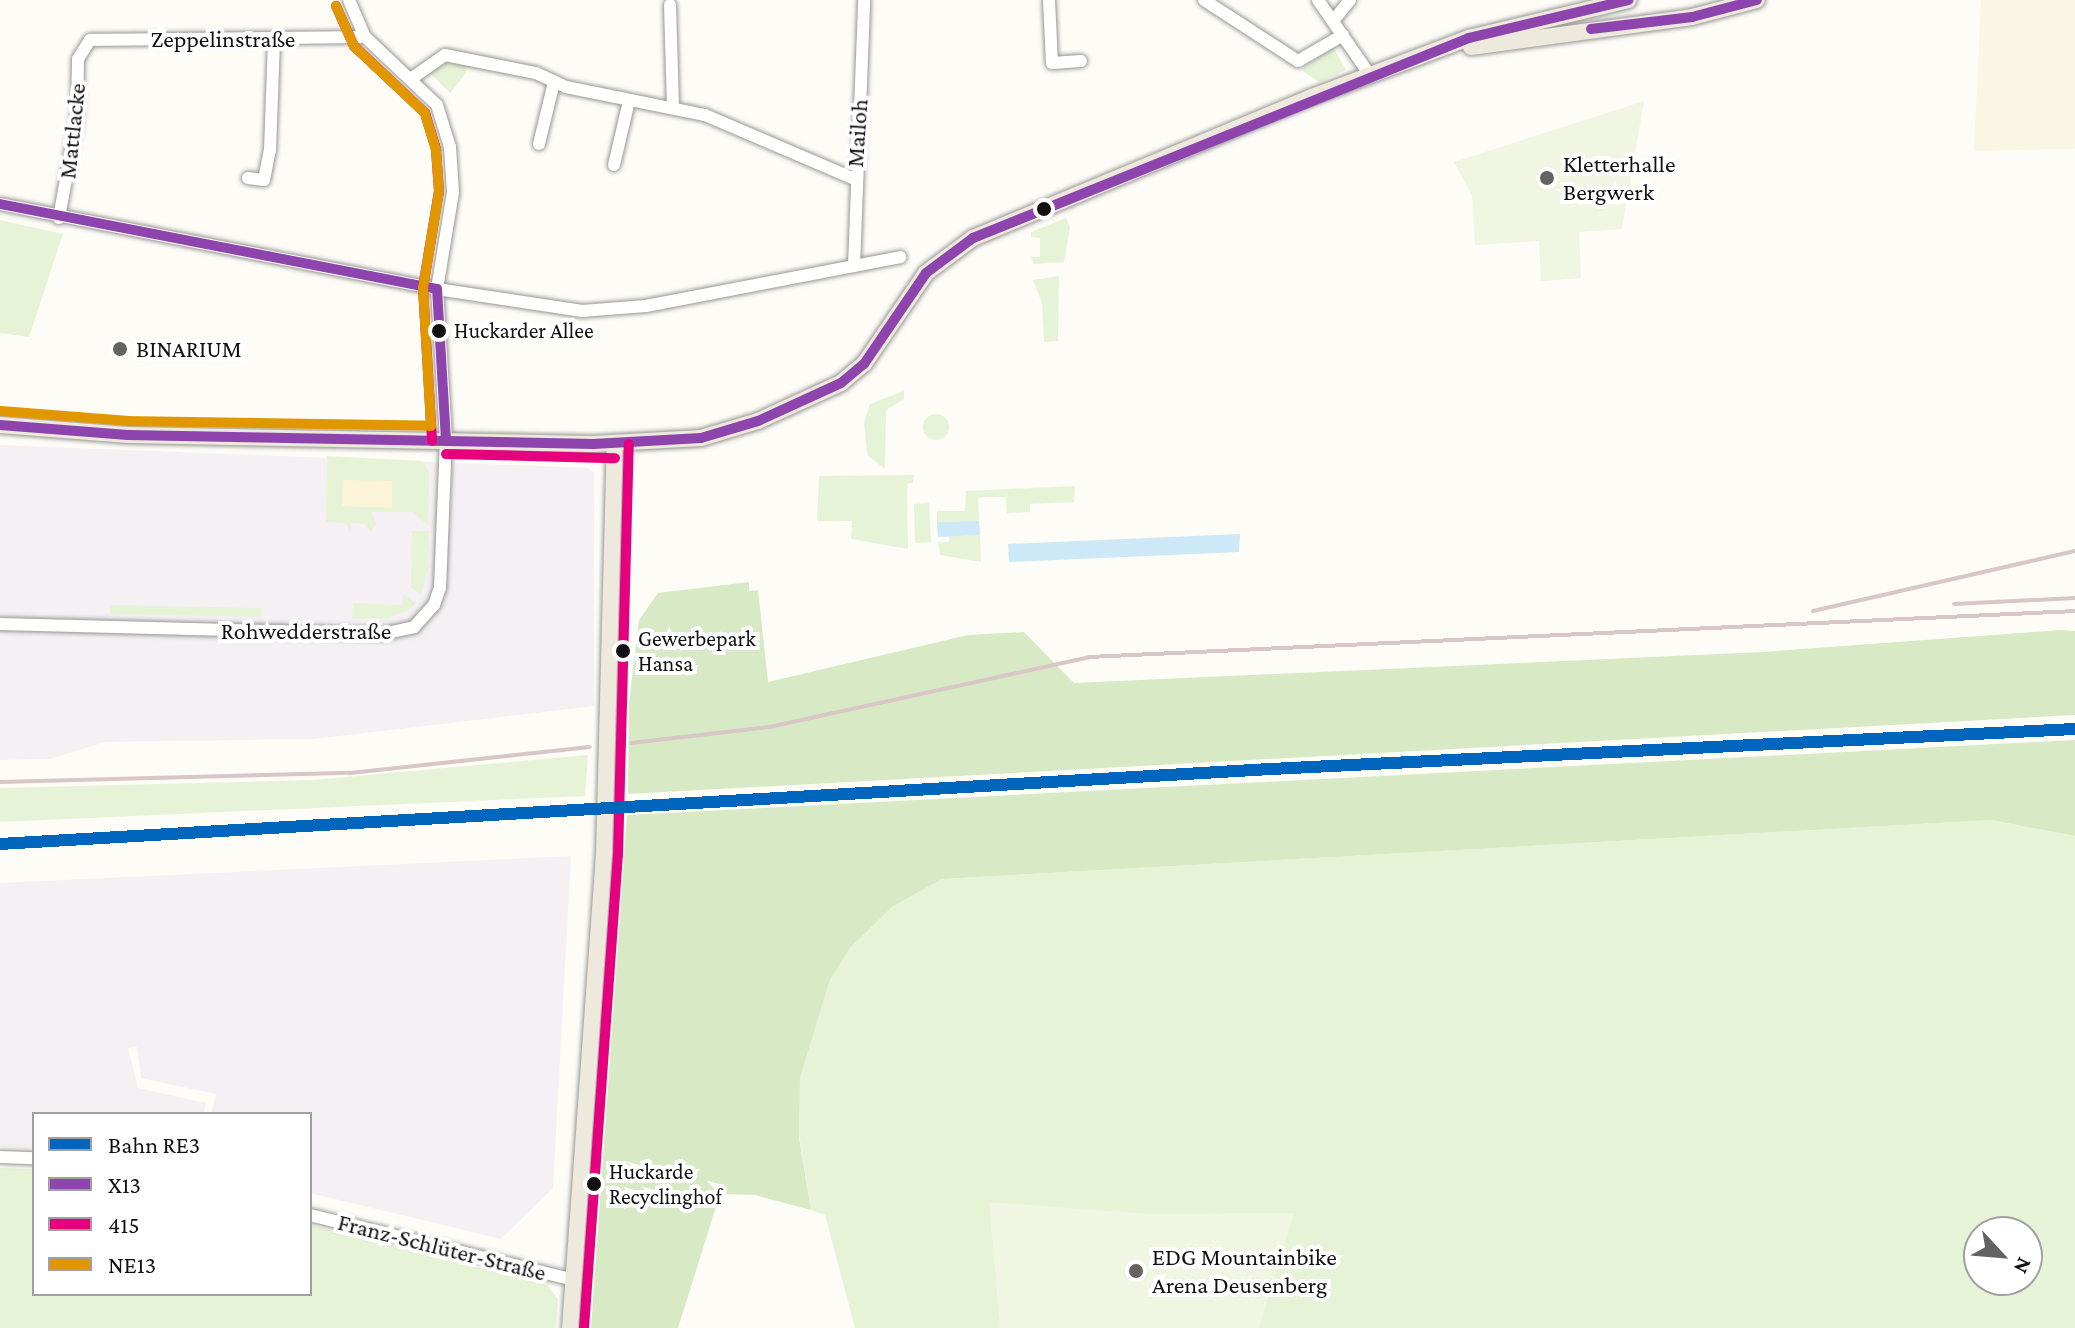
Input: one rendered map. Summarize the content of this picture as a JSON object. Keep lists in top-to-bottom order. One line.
{"streets":{"street":["Zeppelinstraße","Mattlacke","Mailoh","Rohwedderstraße","Franz-Schlüter-Straße"]},"crossings":[["Zeppelinstraße","Mattlacke"],["Zeppelinstraße","Rohwedderstraße"]],"places":["Kletterhalle Bergwerk","Huckarder Allee","BINARIUM","Gewerbepark Hansa","Huckarde Recyclinghof","EDG Mountainbike Arena Deusenberg"],"lines":["transit line X13","transit line 415","transit line NE13","rail line RE3"],"legend":["Bahn RE3","X13","415","NE13"],"north":"bottom right"}
